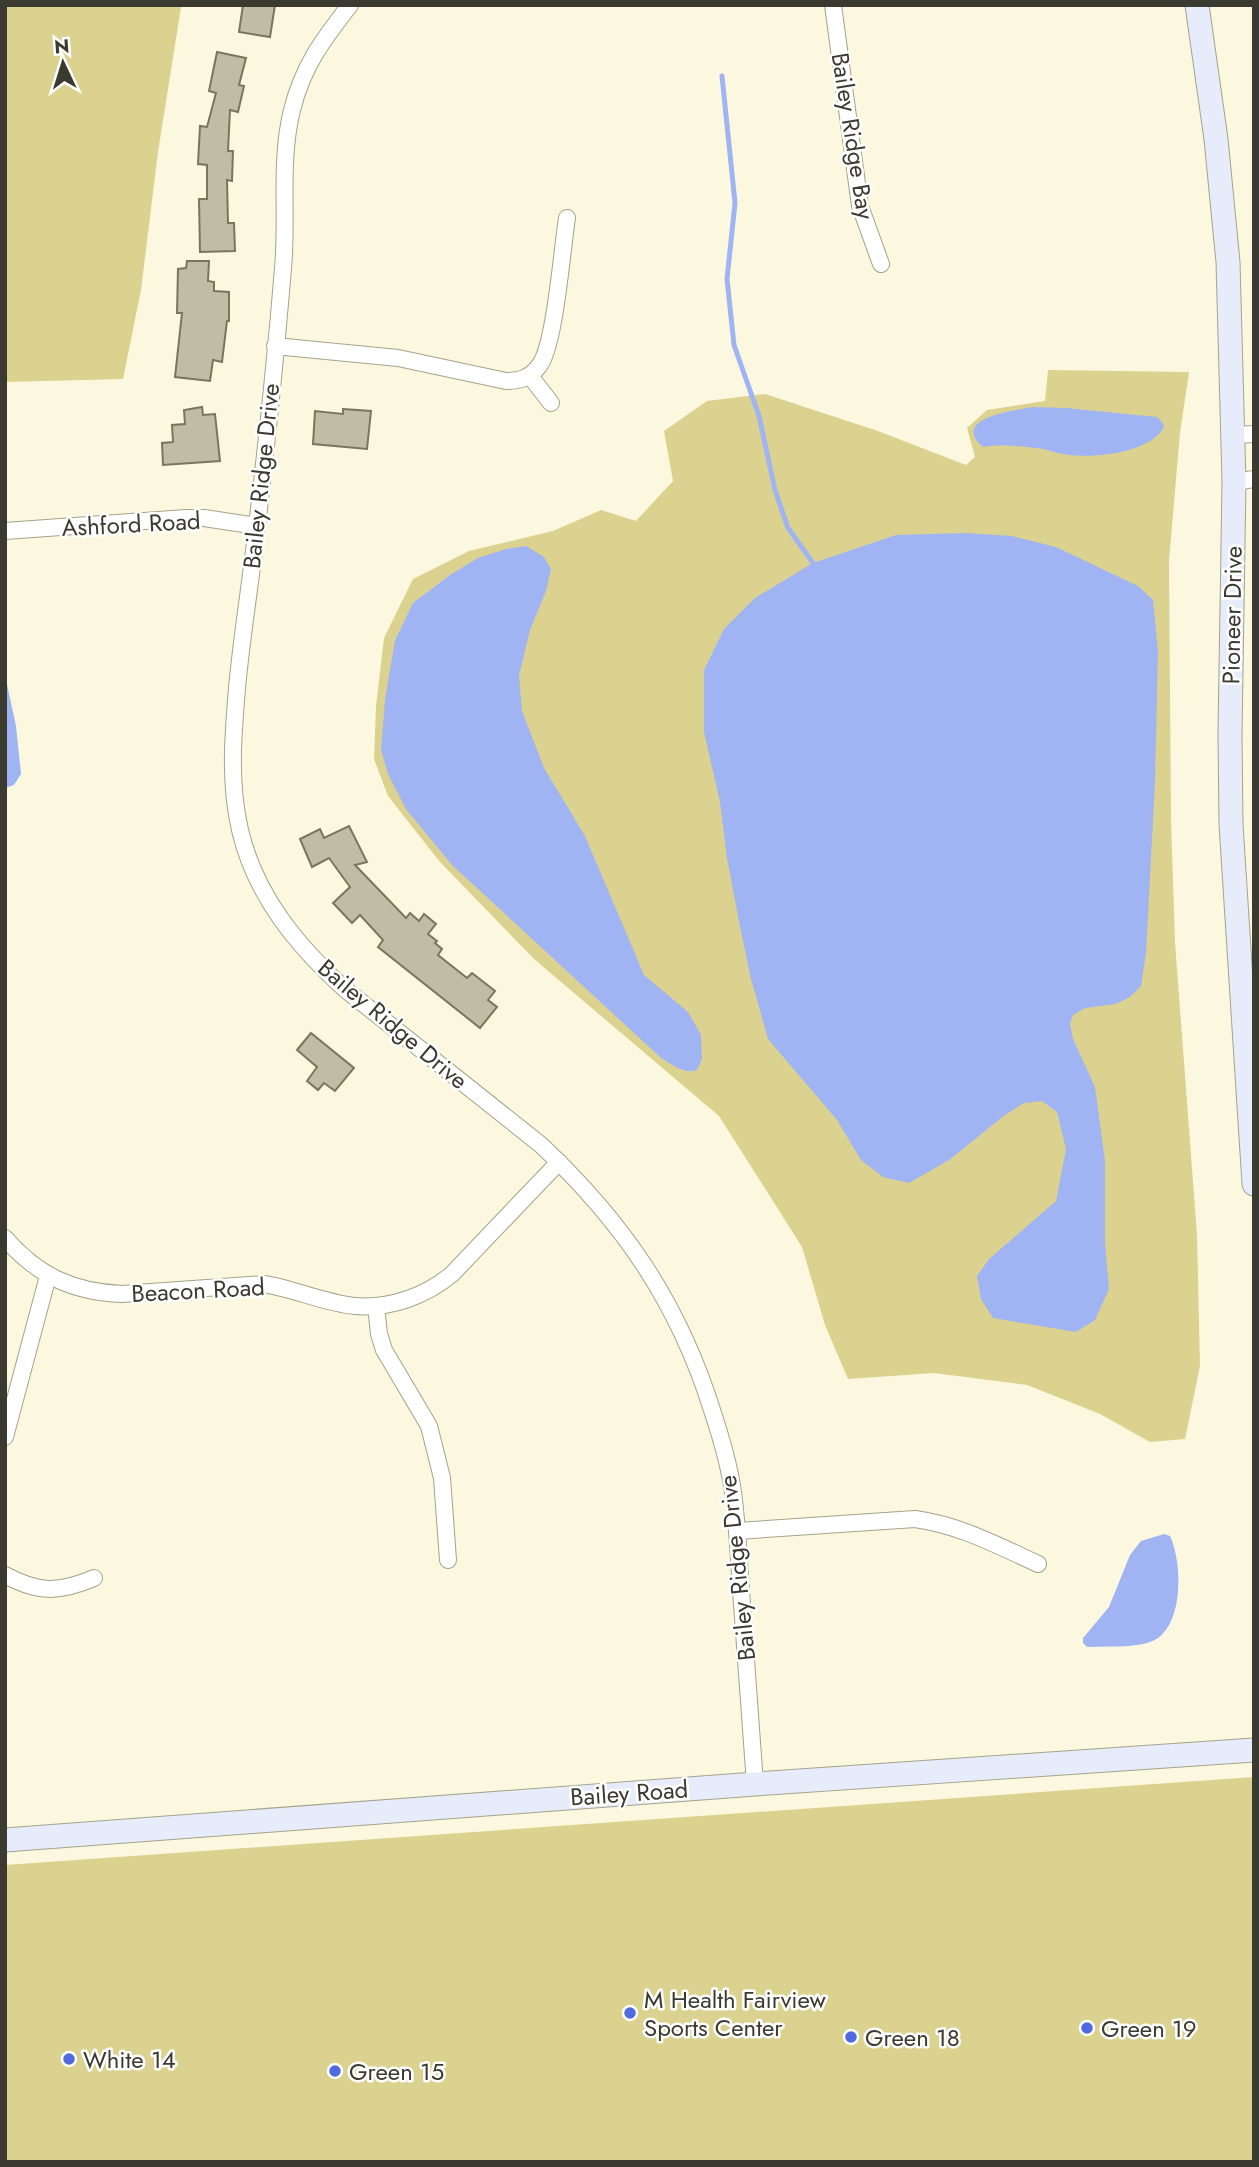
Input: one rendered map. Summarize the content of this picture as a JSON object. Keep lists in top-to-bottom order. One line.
{"streets":{"main road":["Pioneer Drive","Bailey Road"],"street":["Bailey Ridge Bay","Bailey Ridge Drive","Ashford Road","Beacon Road"]},"crossings":[["Bailey Ridge Drive","Ashford Road"],["Bailey Ridge Drive","Beacon Road"],["Bailey Ridge Drive","Bailey Road"]],"places":["M Health Fairview Sports Center","Green 19","Green 18","White 14","Green 15"],"north":"top"}
